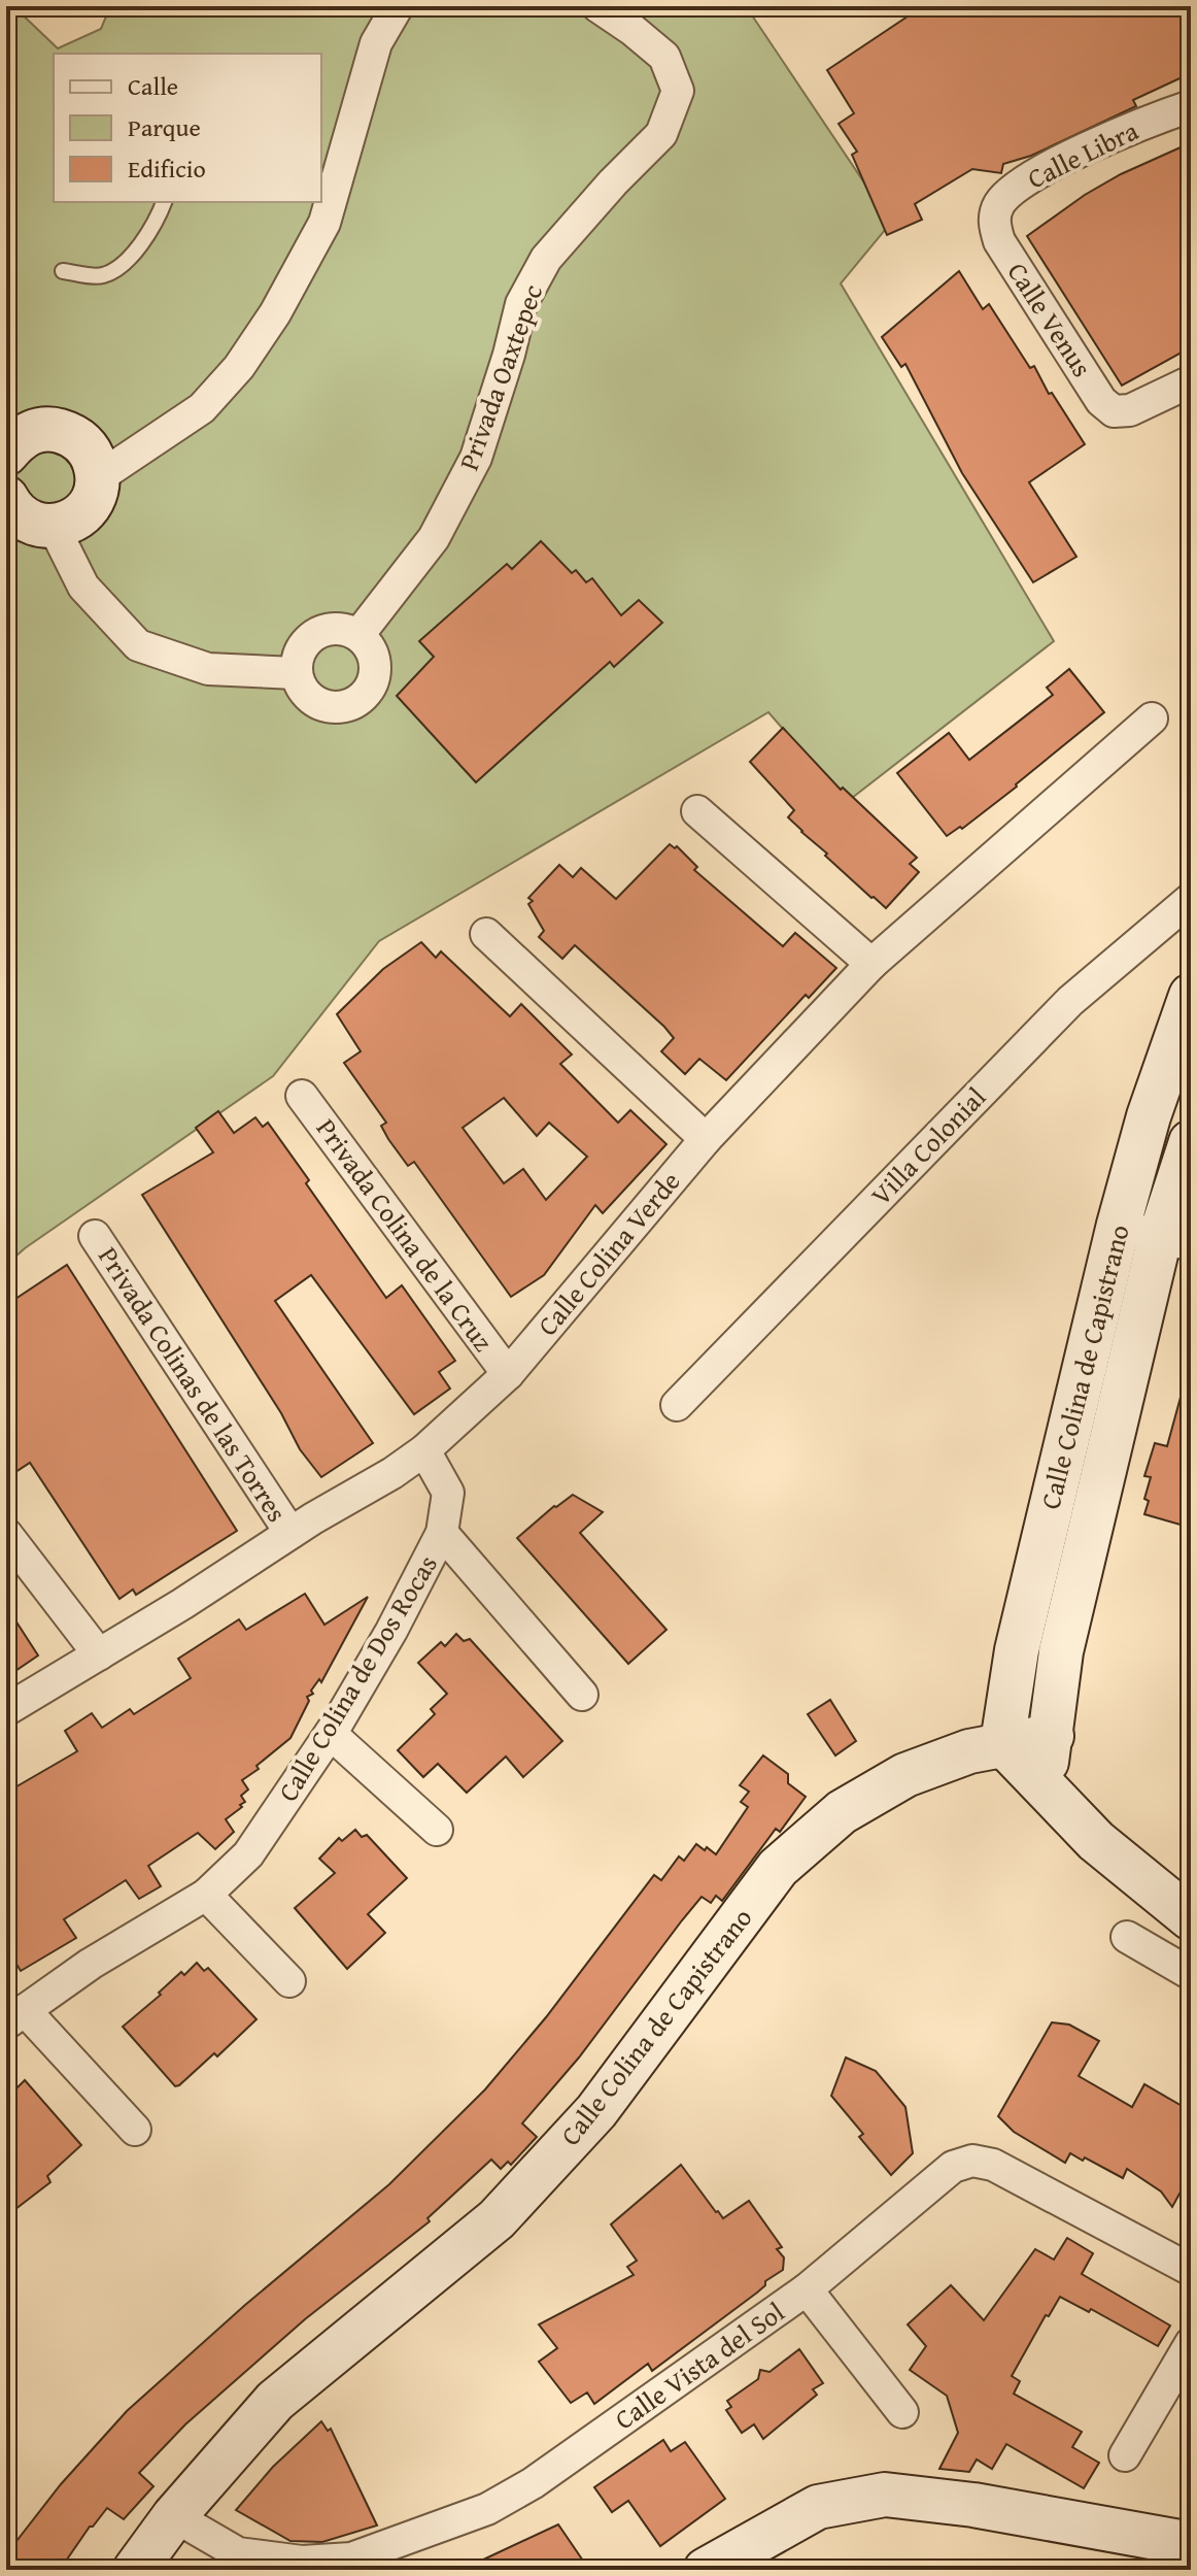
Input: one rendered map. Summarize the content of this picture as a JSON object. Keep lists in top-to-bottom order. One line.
{"streets":{"main road":["Calle Colina de Capistrano"],"street":["Calle Libra","Calle Venus","Privada Oaxtepec","Villa Colonial","Privada Colina de la Cruz","Calle Colina Verde","Privada Colinas de las Torres","Calle Colina de Dos Rocas","Calle Vista del Sol"]},"crossings":[["Calle Libra","Calle Venus"],["Privada Colina de la Cruz","Calle Colina Verde"],["Calle Colina Verde","Privada Colinas de las Torres"],["Calle Colina Verde","Calle Colina de Dos Rocas"],["Calle Colina de Capistrano","Calle Vista del Sol"]],"legend":["Calle","Parque","Edificio"]}
